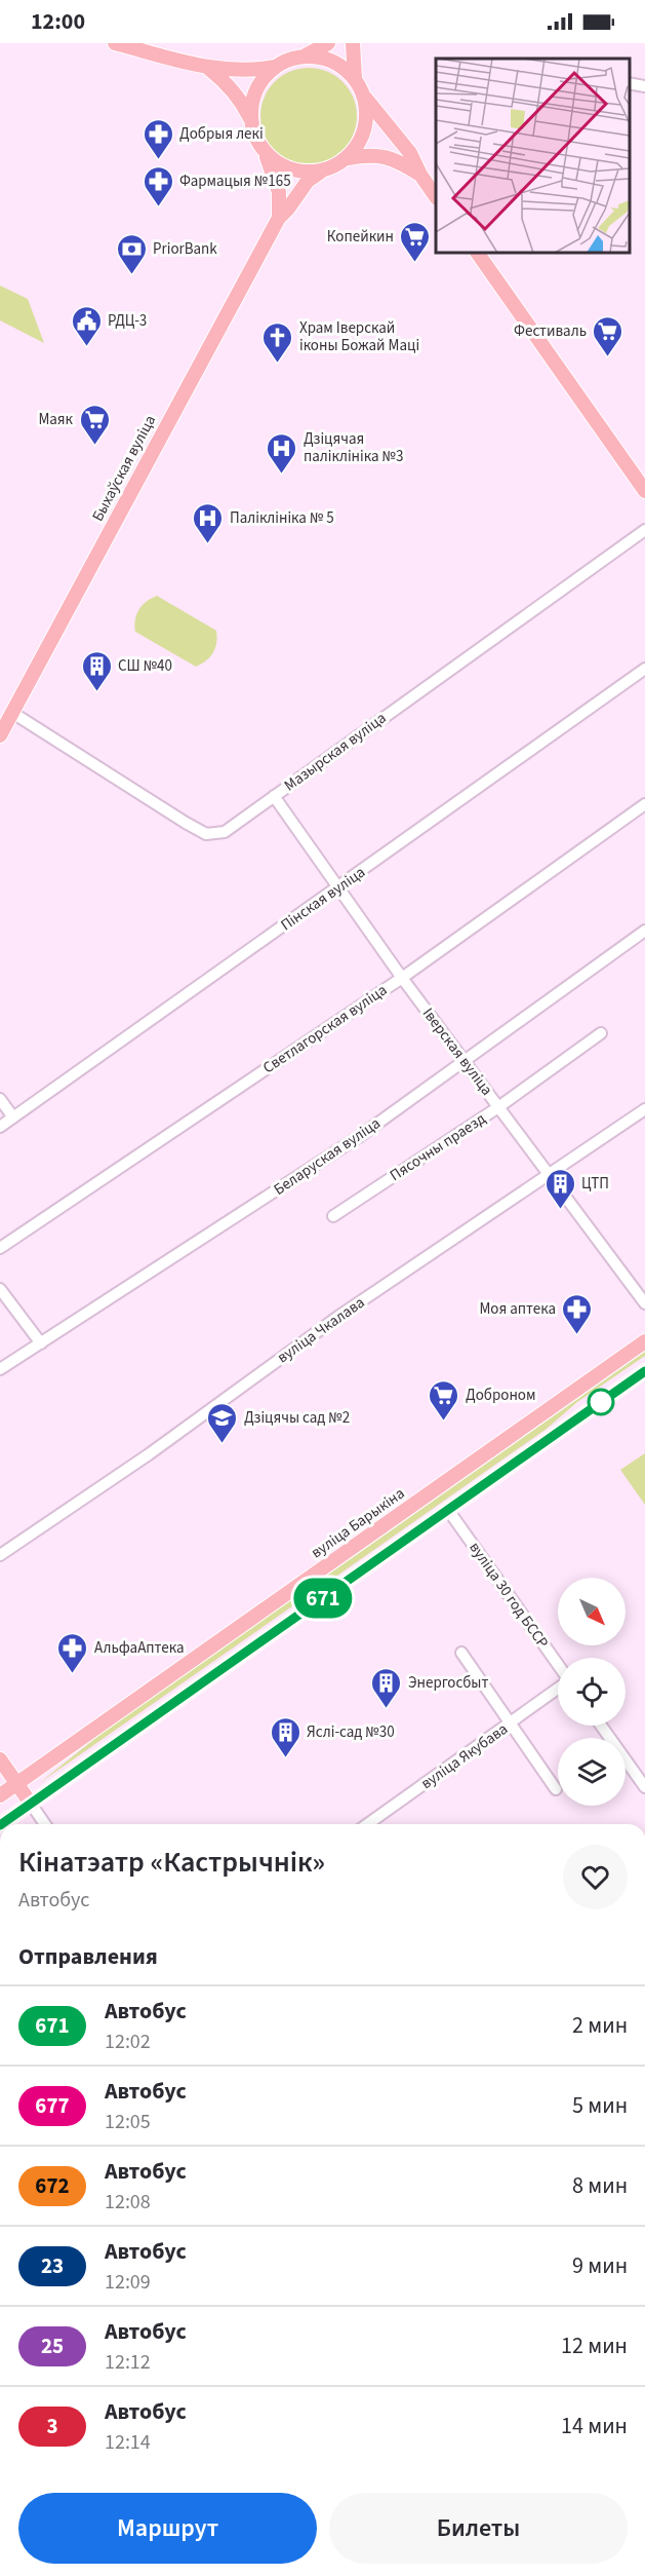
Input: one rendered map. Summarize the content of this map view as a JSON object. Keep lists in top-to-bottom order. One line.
{"streets":{"main road":["Быхаўская вуліца","вуліца Барыкіна"],"street":["Мазырская вуліца","Пінская вуліца","Светлагорская вуліца","Іверская вуліца","Пясочны праезд","Беларуская вуліца","вуліца Чкалава","вуліца 30 год БССР","вуліца Якубава"]},"crossings":[["Быхаўская вуліца","Мазырская вуліца"],["Мазырская вуліца","Іверская вуліца"],["Пінская вуліца","Іверская вуліца"],["Светлагорская вуліца","Іверская вуліца"],["Іверская вуліца","Пясочны праезд"],["Іверская вуліца","Беларуская вуліца"],["Іверская вуліца","вуліца Чкалава"]],"places":{"pharmacy":["Добрыя лекі","Фармацыя №165","Моя аптека","АльфаАптека"],"supermarket":["Копейкин","Фестиваль","Маяк","Доброном"],"bank":["PriorBank"],"public building":["РДЦ-3"],"church":["Храм Іверскай іконы Божай Маці"],"hospital":["Дзіцячая паліклініка №3","Паліклініка № 5"],"building":["СШ №40","ЦТП","Энергосбыт","Яслі-сад №30"],"school or university":["Дзіцячы сад №2"]},"lines":["bus line 671"],"north":"bottom right","page":{"status":"12:00","on_map":"671","heading":[["Кінатэатр «Кастрычнік»","Автобус"],"Отправления"],"list":[{"mark":"671","name":"Автобус","note":"12:02","value":"2 мин"},{"mark":"677","name":"Автобус","note":"12:05","value":"5 мин"},{"mark":"672","name":"Автобус","note":"12:08","value":"8 мин"},{"mark":"23","name":"Автобус","note":"12:09","value":"9 мин"},{"mark":"25","name":"Автобус","note":"12:12","value":"12 мин"},{"mark":"3","name":"Автобус","note":"12:14","value":"14 мин"}],"buttons":["Маршрут","Билеты"]}}
